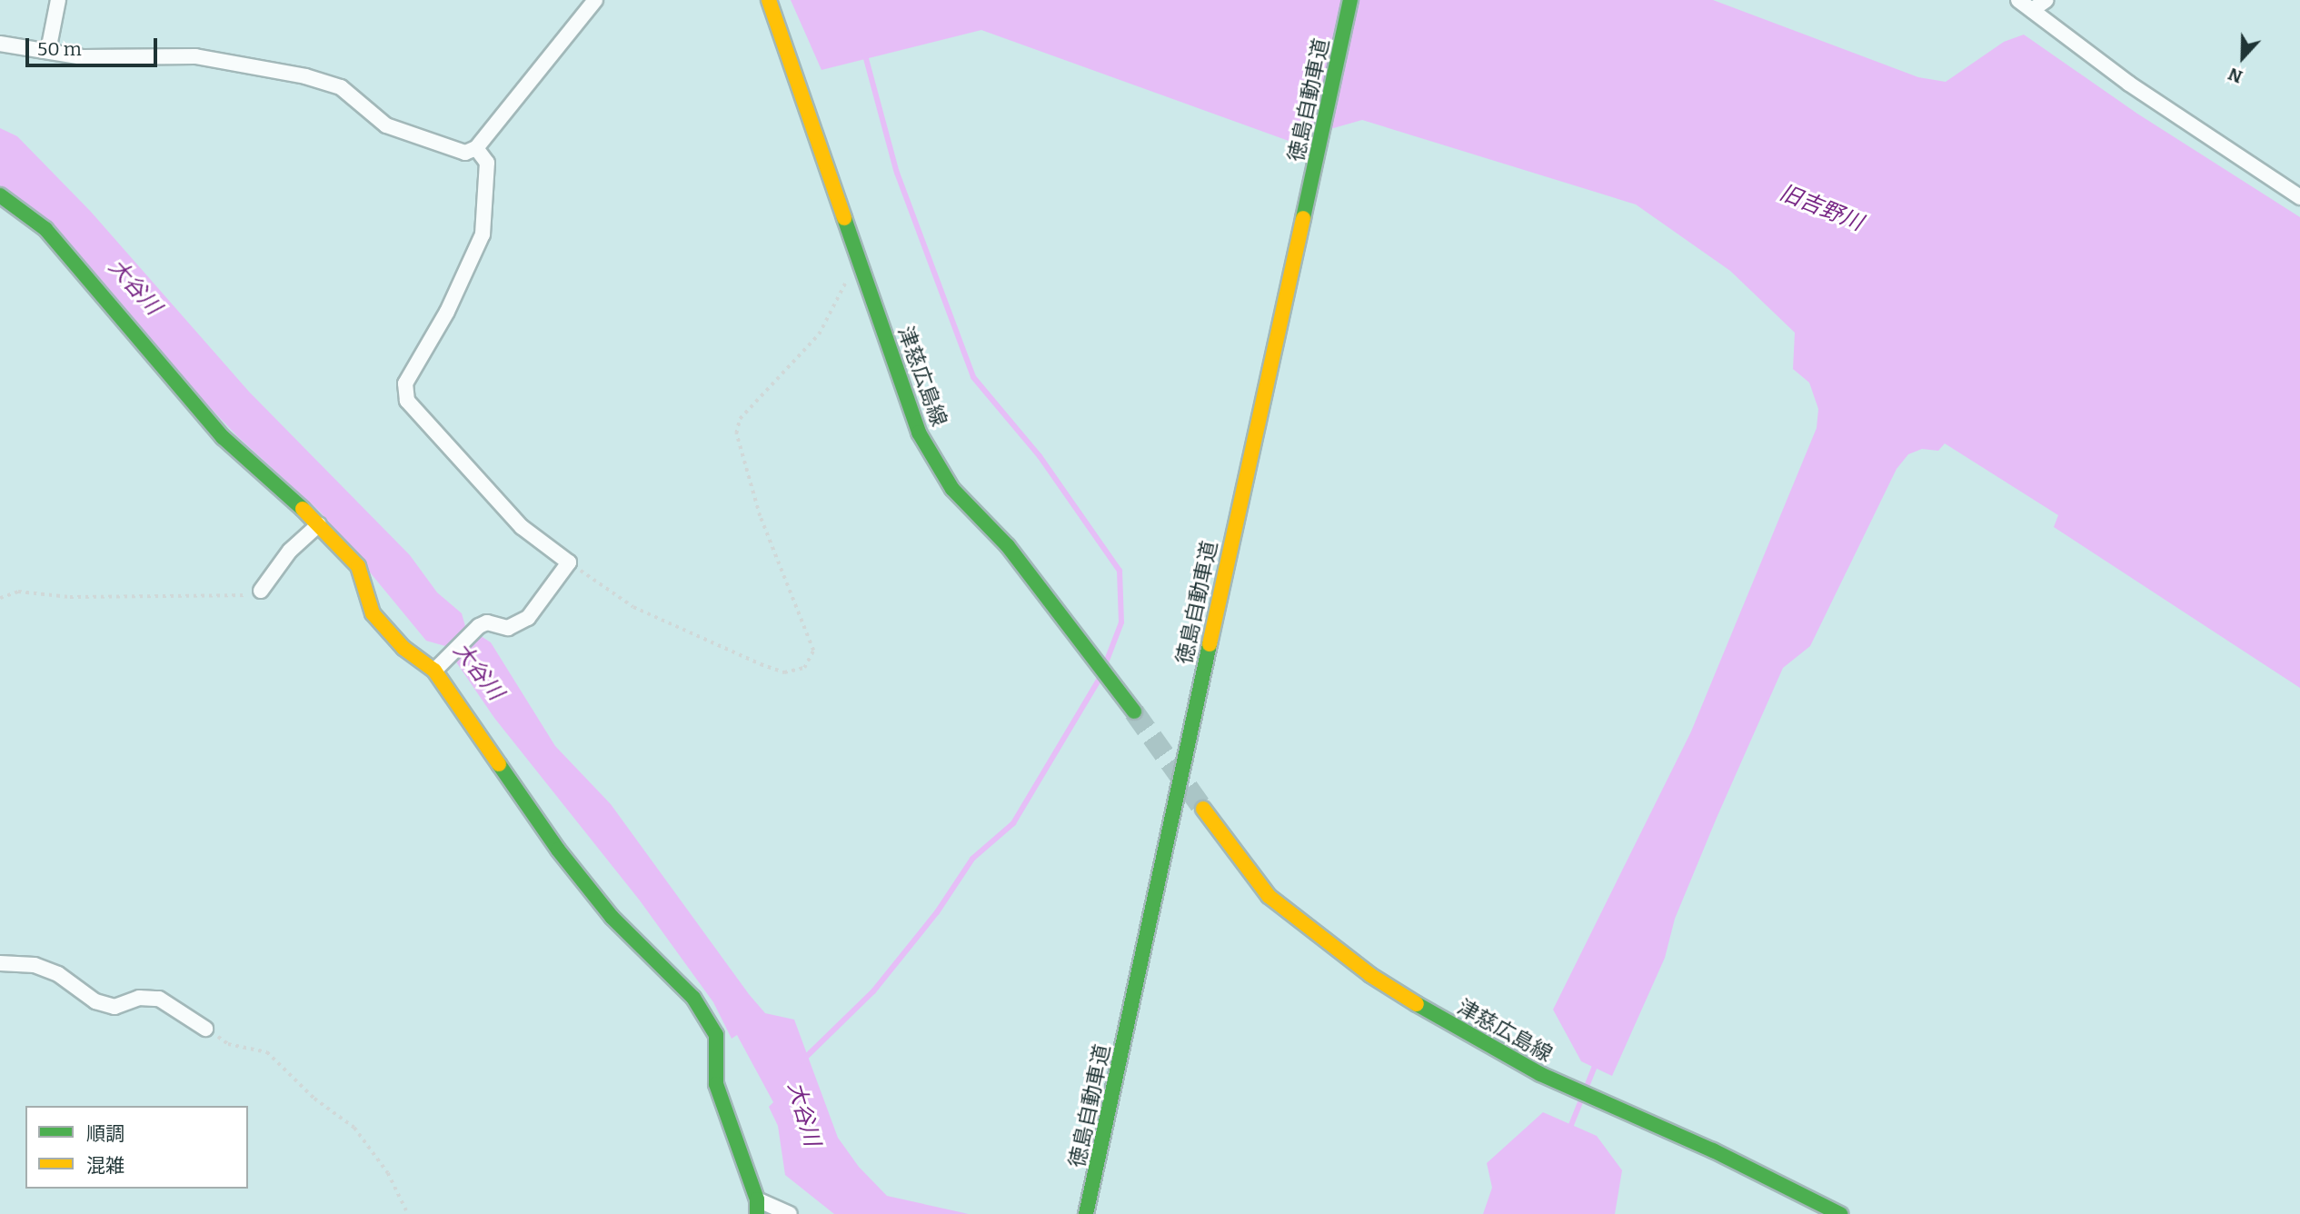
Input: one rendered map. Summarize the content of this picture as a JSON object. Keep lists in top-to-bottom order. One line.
{"streets":{"main road":["徳島自動車道","津慈広島線"]},"water":["旧吉野川","大谷川"],"legend":["順調","混雑"],"scale_bar":"50 m","north":"bottom"}
